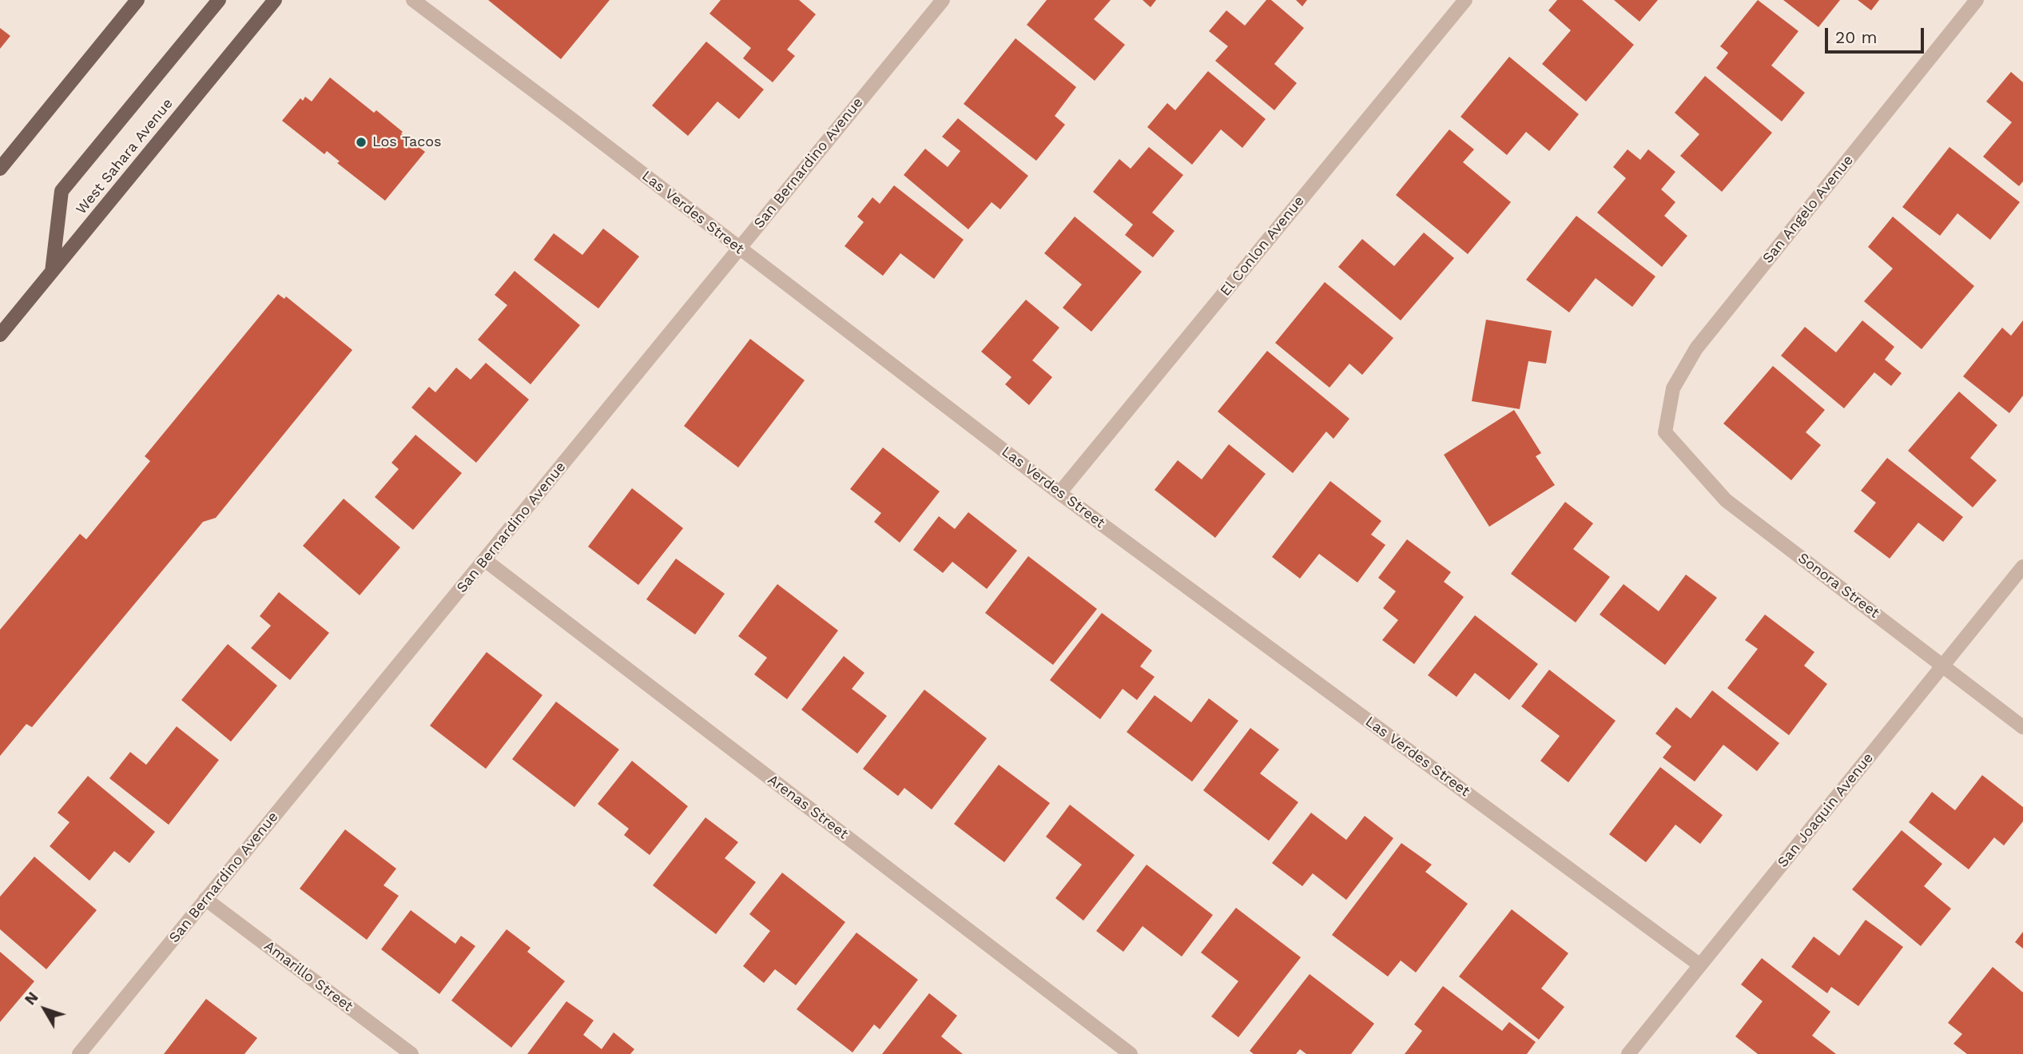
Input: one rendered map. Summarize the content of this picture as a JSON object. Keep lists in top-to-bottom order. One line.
{"streets":{"main road":["West Sahara Avenue"],"street":["San Bernardino Avenue","San Angelo Avenue","Las Verdes Street","El Conlon Avenue","Sonora Street","Arenas Street","San Joaquin Avenue","Amarillo Street"]},"crossings":[["San Bernardino Avenue","Las Verdes Street"],["San Bernardino Avenue","Arenas Street"],["San Bernardino Avenue","Amarillo Street"],["San Angelo Avenue","Sonora Street"],["Las Verdes Street","El Conlon Avenue"],["Las Verdes Street","San Joaquin Avenue"],["Sonora Street","San Joaquin Avenue"]],"places":["Los Tacos"],"scale_bar":"20 m","north":"top left"}
